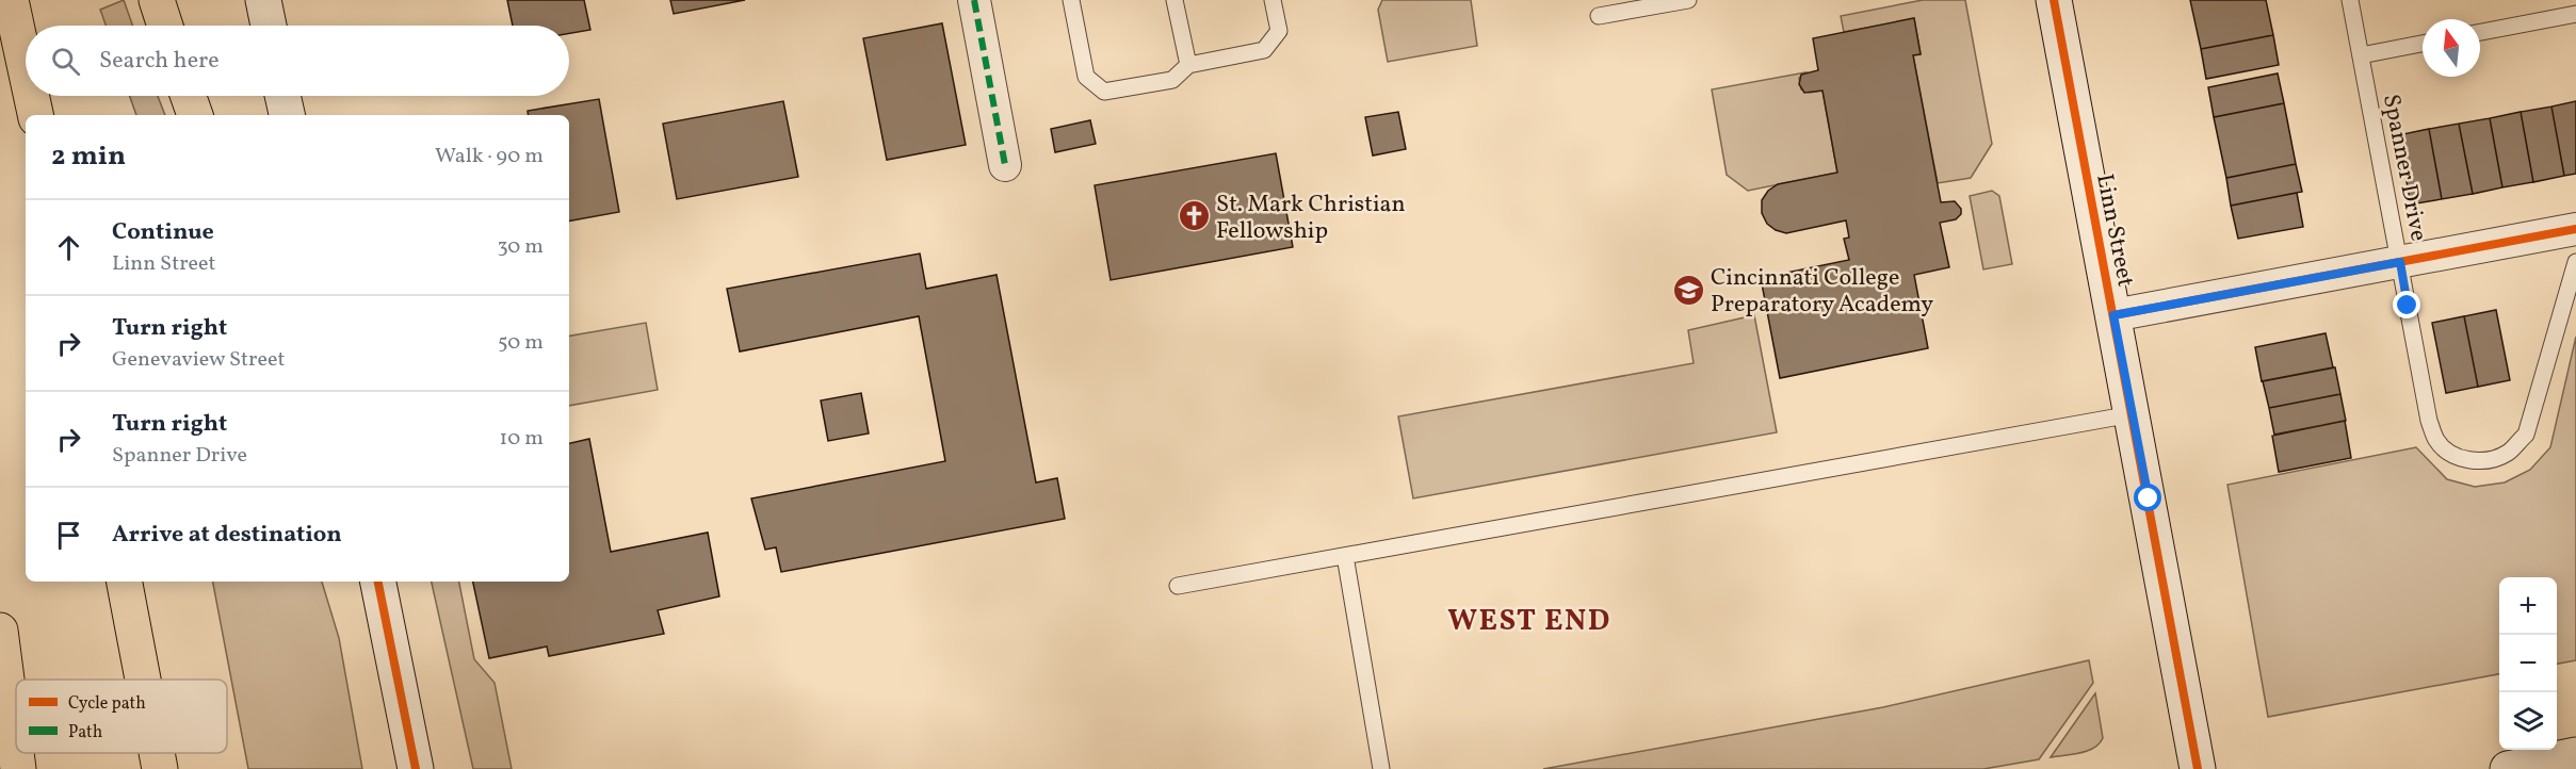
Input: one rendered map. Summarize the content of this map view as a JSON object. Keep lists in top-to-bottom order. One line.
{"streets":{"street":["Linn Street"],"lane":["Spanner Drive"]},"districts":["WEST END"],"places":{"church":["St. Mark Christian Fellowship"],"school or university":["Cincinnati College Preparatory Academy"]},"legend":["Cycle path","Path"],"north":"top","page":{"search":"Search here","heading":["2 min","Walk · 90 m"],"list":[["Continue","Linn Street","30 m"],["Turn right","Genevaview Street","50 m"],["Turn right","Spanner Drive","10 m"],"Arrive at destination"],"map_buttons":["+","−"]}}
